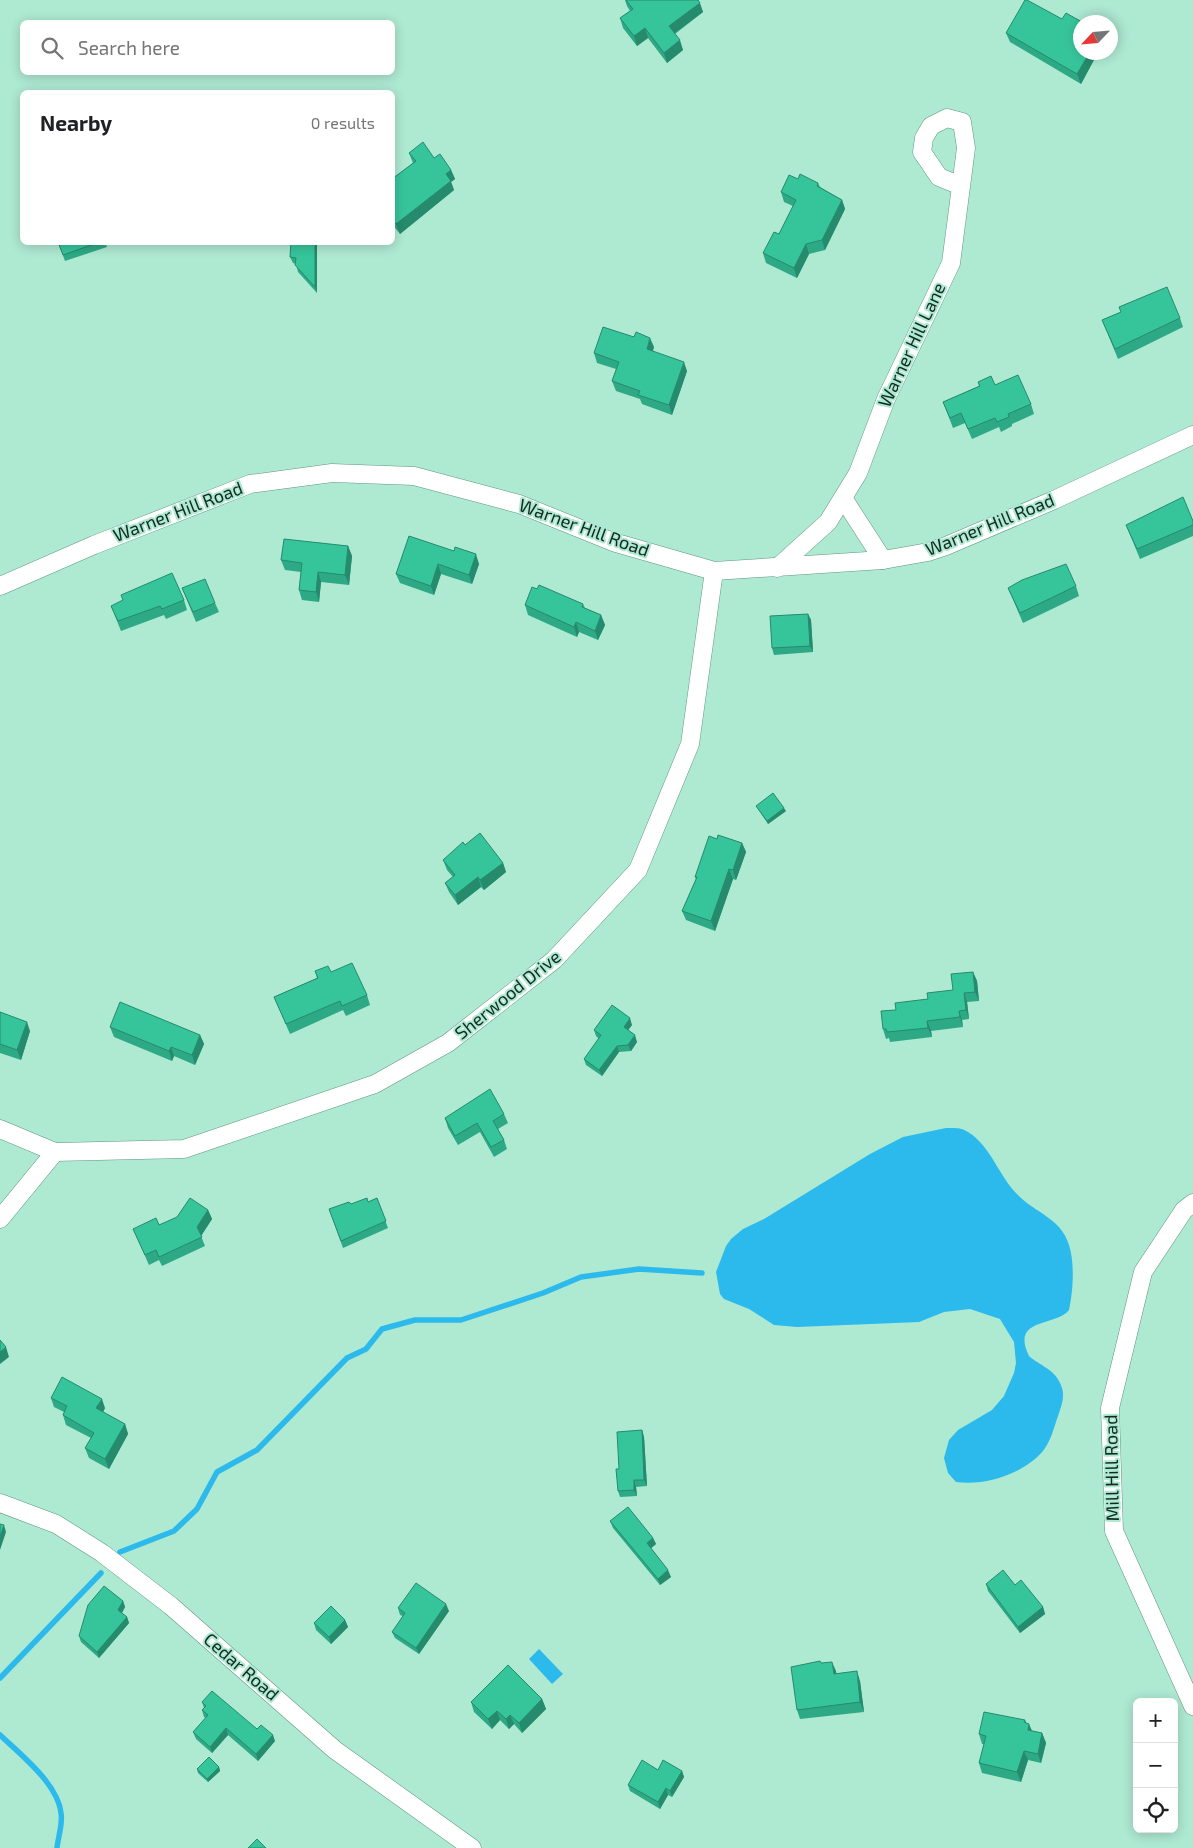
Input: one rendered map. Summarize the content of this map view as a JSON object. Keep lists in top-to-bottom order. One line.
{"streets":{"street":["Warner Hill Lane","Warner Hill Road","Sherwood Drive","Mill Hill Road","Cedar Road"]},"crossings":[["Warner Hill Lane","Warner Hill Road"],["Warner Hill Road","Sherwood Drive"]],"north":"bottom left","page":{"search":"Search here","heading":["Nearby","0 results"],"map_buttons":["+","−"]}}
